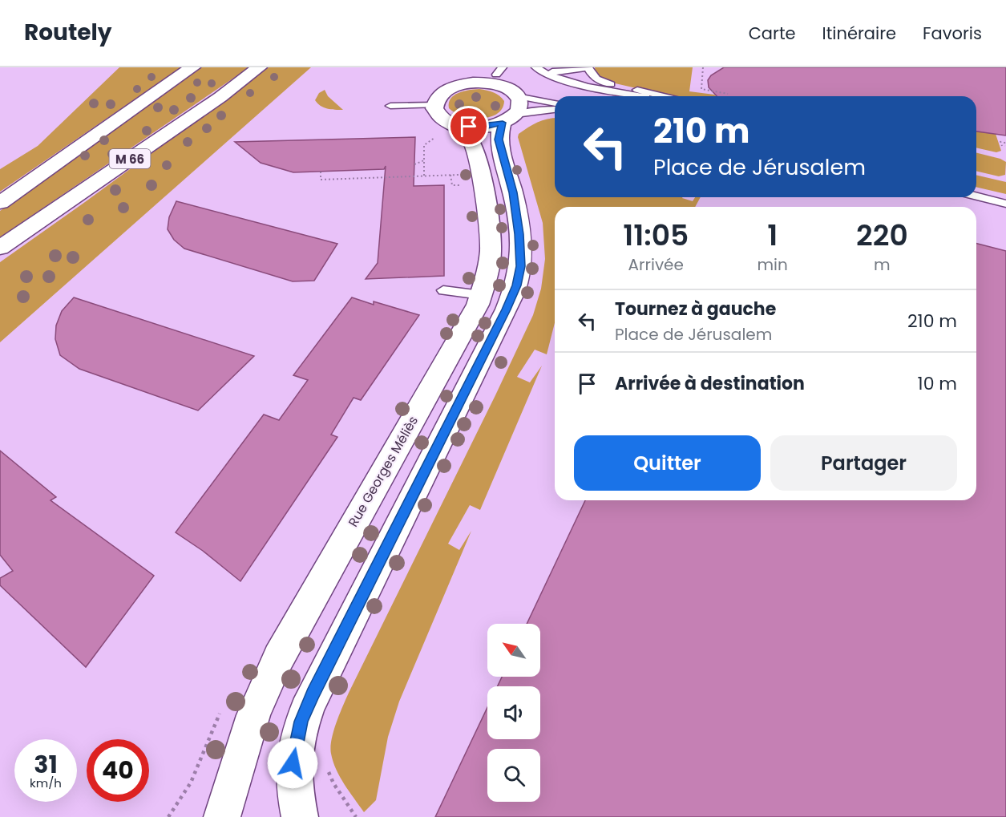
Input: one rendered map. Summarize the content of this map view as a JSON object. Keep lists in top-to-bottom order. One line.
{"streets":{"street":["M 66","Rue Georges Méliès"]},"north":"top left","page":{"header":"Routely","nav":["Carte","Itinéraire","Favoris"],"turn":["210 m","Place de Jérusalem"],"eta":["11:05","Arrivée","1","min","220","m"],"list":[{"name":"Tournez à gauche","note":"Place de Jérusalem","value":"210 m"},{"name":"Arrivée à destination","value":"10 m"}],"buttons":["Quitter","Partager"],"speed":"31 km/h","limit":"40"}}
